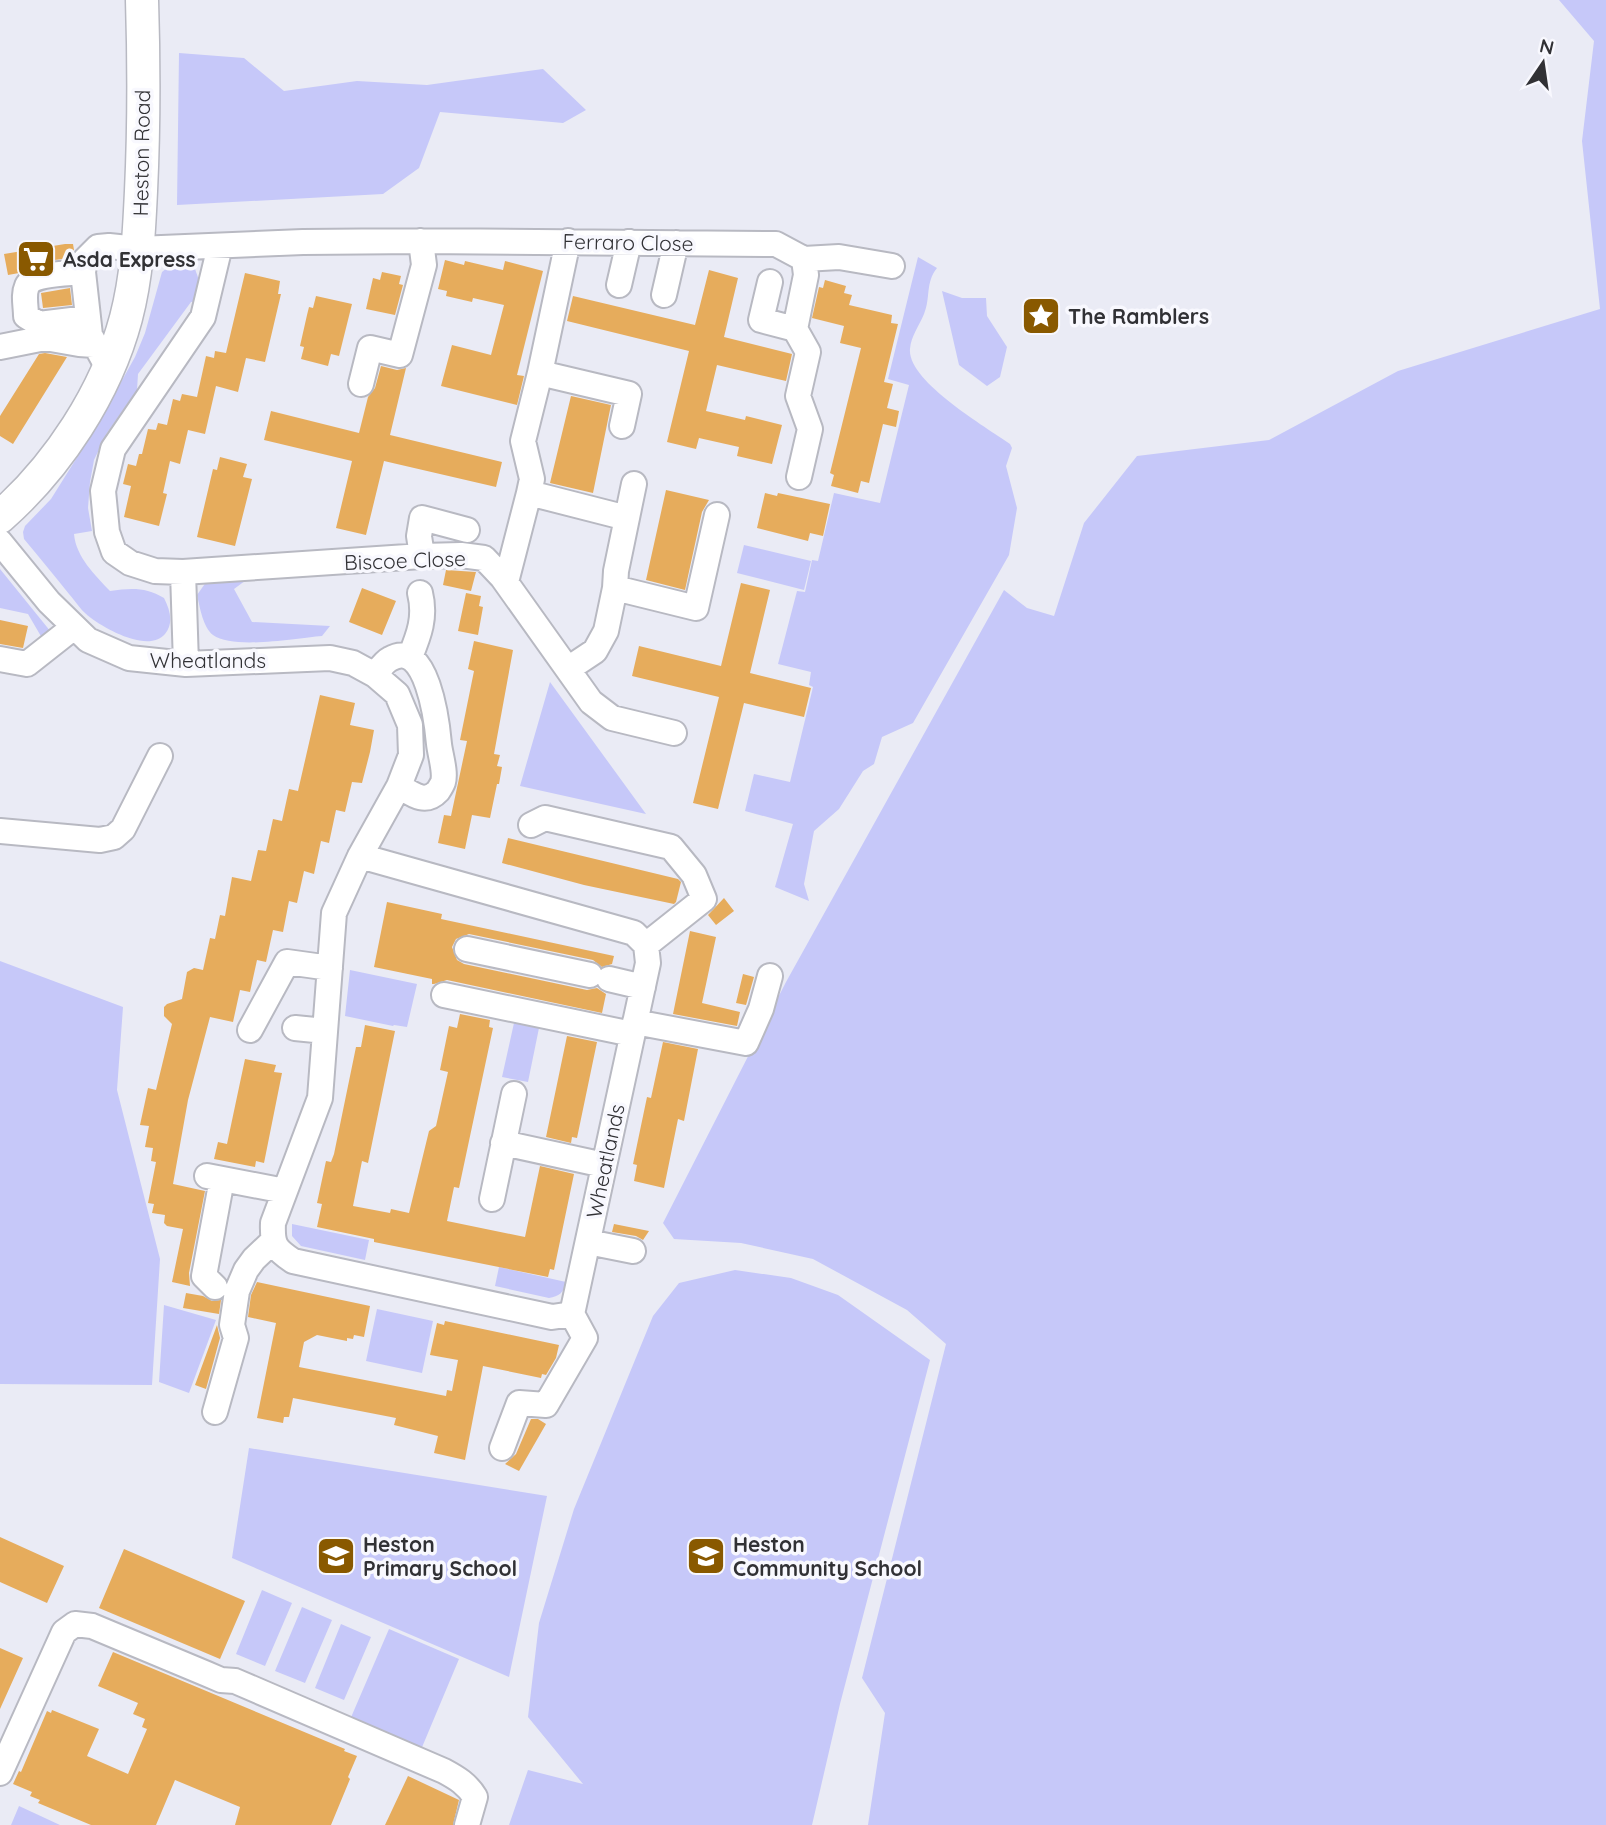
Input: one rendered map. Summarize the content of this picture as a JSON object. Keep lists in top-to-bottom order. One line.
{"streets":{"main road":["Heston Road"],"street":["Ferraro Close","Biscoe Close","Wheatlands"]},"crossings":[["Heston Road","Ferraro Close"],["Ferraro Close","Biscoe Close"]],"places":{"supermarket":["Asda Express"],"place":["The Ramblers"],"school or university":["Heston Primary School","Heston Community School"]},"north":"top"}
